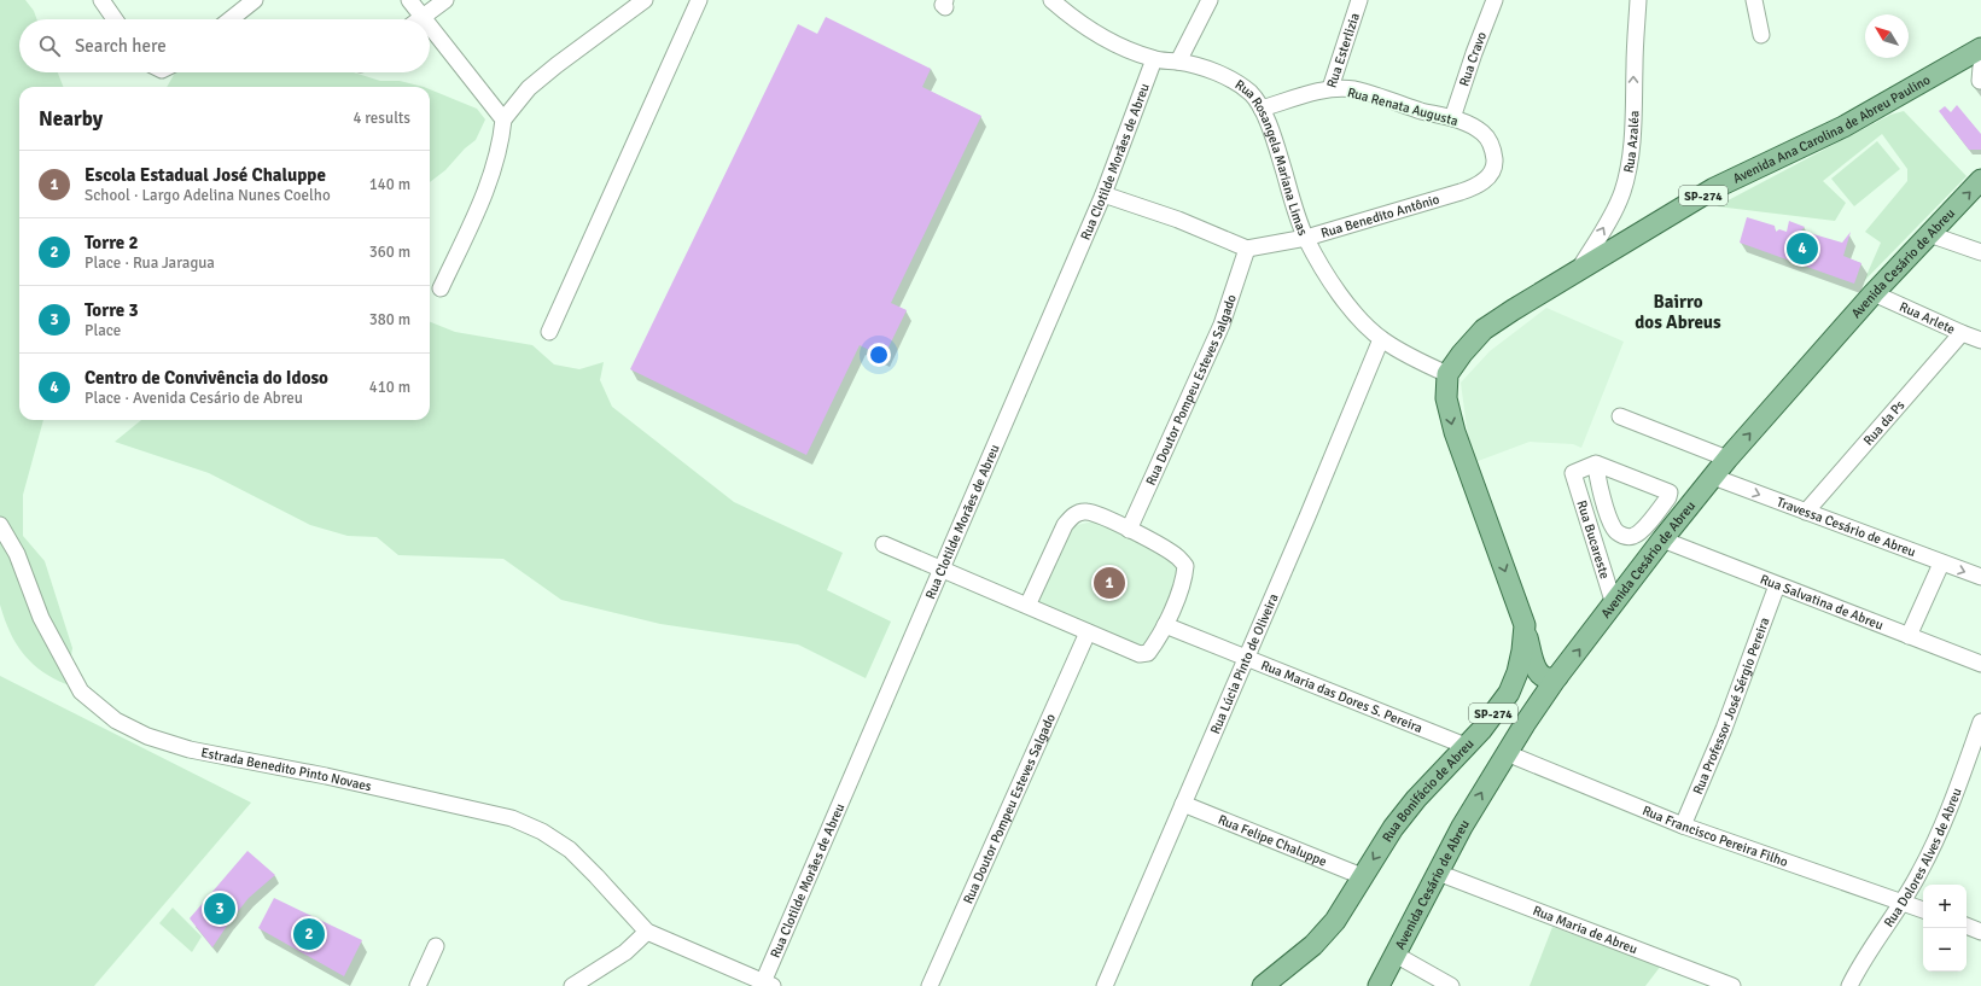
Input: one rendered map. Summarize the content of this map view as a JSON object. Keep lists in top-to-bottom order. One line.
{"streets":{"main road":["Avenida Ana Carolina de Abreu Paulino","SP-274","Avenida Cesário de Abreu","Rua Bonifácio de Abreu"],"street":["Rua Esterlizia","Rua Cravo","Rua Renata Augusta","Rua Azaléa","Rua Rosangela Mariana Limas","Rua Clotilde Morães de Abreu","Rua Benedito Antônio","Rua Arlete","Rua Doutor Pompeu Esteves Salgado","Rua da Ps","Travessa Cesário de Abreu","Rua Bucareste","Rua Salvatina de Abreu","Rua Lúcia Pinto de Oliveira","Rua Maria das Dores S. Pereira","Rua Professor José Sérgio Pereira","Estrada Benedito Pinto Novaes","Rua Francisco Pereira Filho","Rua Felipe Chaluppe","Rua Dolores Alves de Abreu","Rua Maria de Abreu"]},"crossings":[["Rua Esterlizia","Rua Renata Augusta"],["Rua Esterlizia","Rua Rosangela Mariana Limas"],["Rua Cravo","Rua Renata Augusta"],["Rua Renata Augusta","Rua Benedito Antônio"],["Avenida Ana Carolina de Abreu Paulino","Rua Azaléa"],["Avenida Ana Carolina de Abreu Paulino","Rua Rosangela Mariana Limas"],["Avenida Ana Carolina de Abreu Paulino","Rua Bonifácio de Abreu"],["Rua Rosangela Mariana Limas","Rua Clotilde Morães de Abreu"],["Rua Rosangela Mariana Limas","Rua Benedito Antônio"],["Rua Rosangela Mariana Limas","Rua Lúcia Pinto de Oliveira"],["Rua Rosangela Mariana Limas","Rua Bonifácio de Abreu"],["Rua Benedito Antônio","Rua Doutor Pompeu Esteves Salgado"],["Avenida Cesário de Abreu","Rua Arlete"],["Avenida Cesário de Abreu","Travessa Cesário de Abreu"],["Avenida Cesário de Abreu","Rua Bucareste"],["Avenida Cesário de Abreu","Rua Salvatina de Abreu"],["Avenida Cesário de Abreu","Rua Francisco Pereira Filho"],["Avenida Cesário de Abreu","Rua Maria de Abreu"],["Rua Arlete","Rua da Ps"],["Rua da Ps","Travessa Cesário de Abreu"],["Rua Salvatina de Abreu","Rua Professor José Sérgio Pereira"],["Rua Lúcia Pinto de Oliveira","Rua Maria das Dores S. Pereira"],["Rua Lúcia Pinto de Oliveira","Rua Felipe Chaluppe"],["Rua Maria das Dores S. Pereira","Rua Bonifácio de Abreu"],["Rua Professor José Sérgio Pereira","Rua Francisco Pereira Filho"],["Rua Bonifácio de Abreu","Rua Felipe Chaluppe"],["Rua Francisco Pereira Filho","Rua Dolores Alves de Abreu"]],"one_way":["Rua Azaléa","Avenida Cesário de Abreu","Travessa Cesário de Abreu","Rua Bonifácio de Abreu"],"districts":["Bairro dos Abreus"],"north":"top left","page":{"search":"Search here","heading":["Nearby","4 results"],"list":[{"mark":"1","name":"Escola Estadual José Chaluppe","note":"School · Largo Adelina Nunes Coelho","value":"140 m"},{"mark":"2","name":"Torre 2","note":"Place · Rua Jaragua","value":"360 m"},{"mark":"3","name":"Torre 3","note":"Place","value":"380 m"},{"mark":"4","name":"Centro de Convivência do Idoso","note":"Place · Avenida Cesário de Abreu","value":"410 m"}],"pins":["4","1","3","2"],"map_buttons":["+","−"]}}
